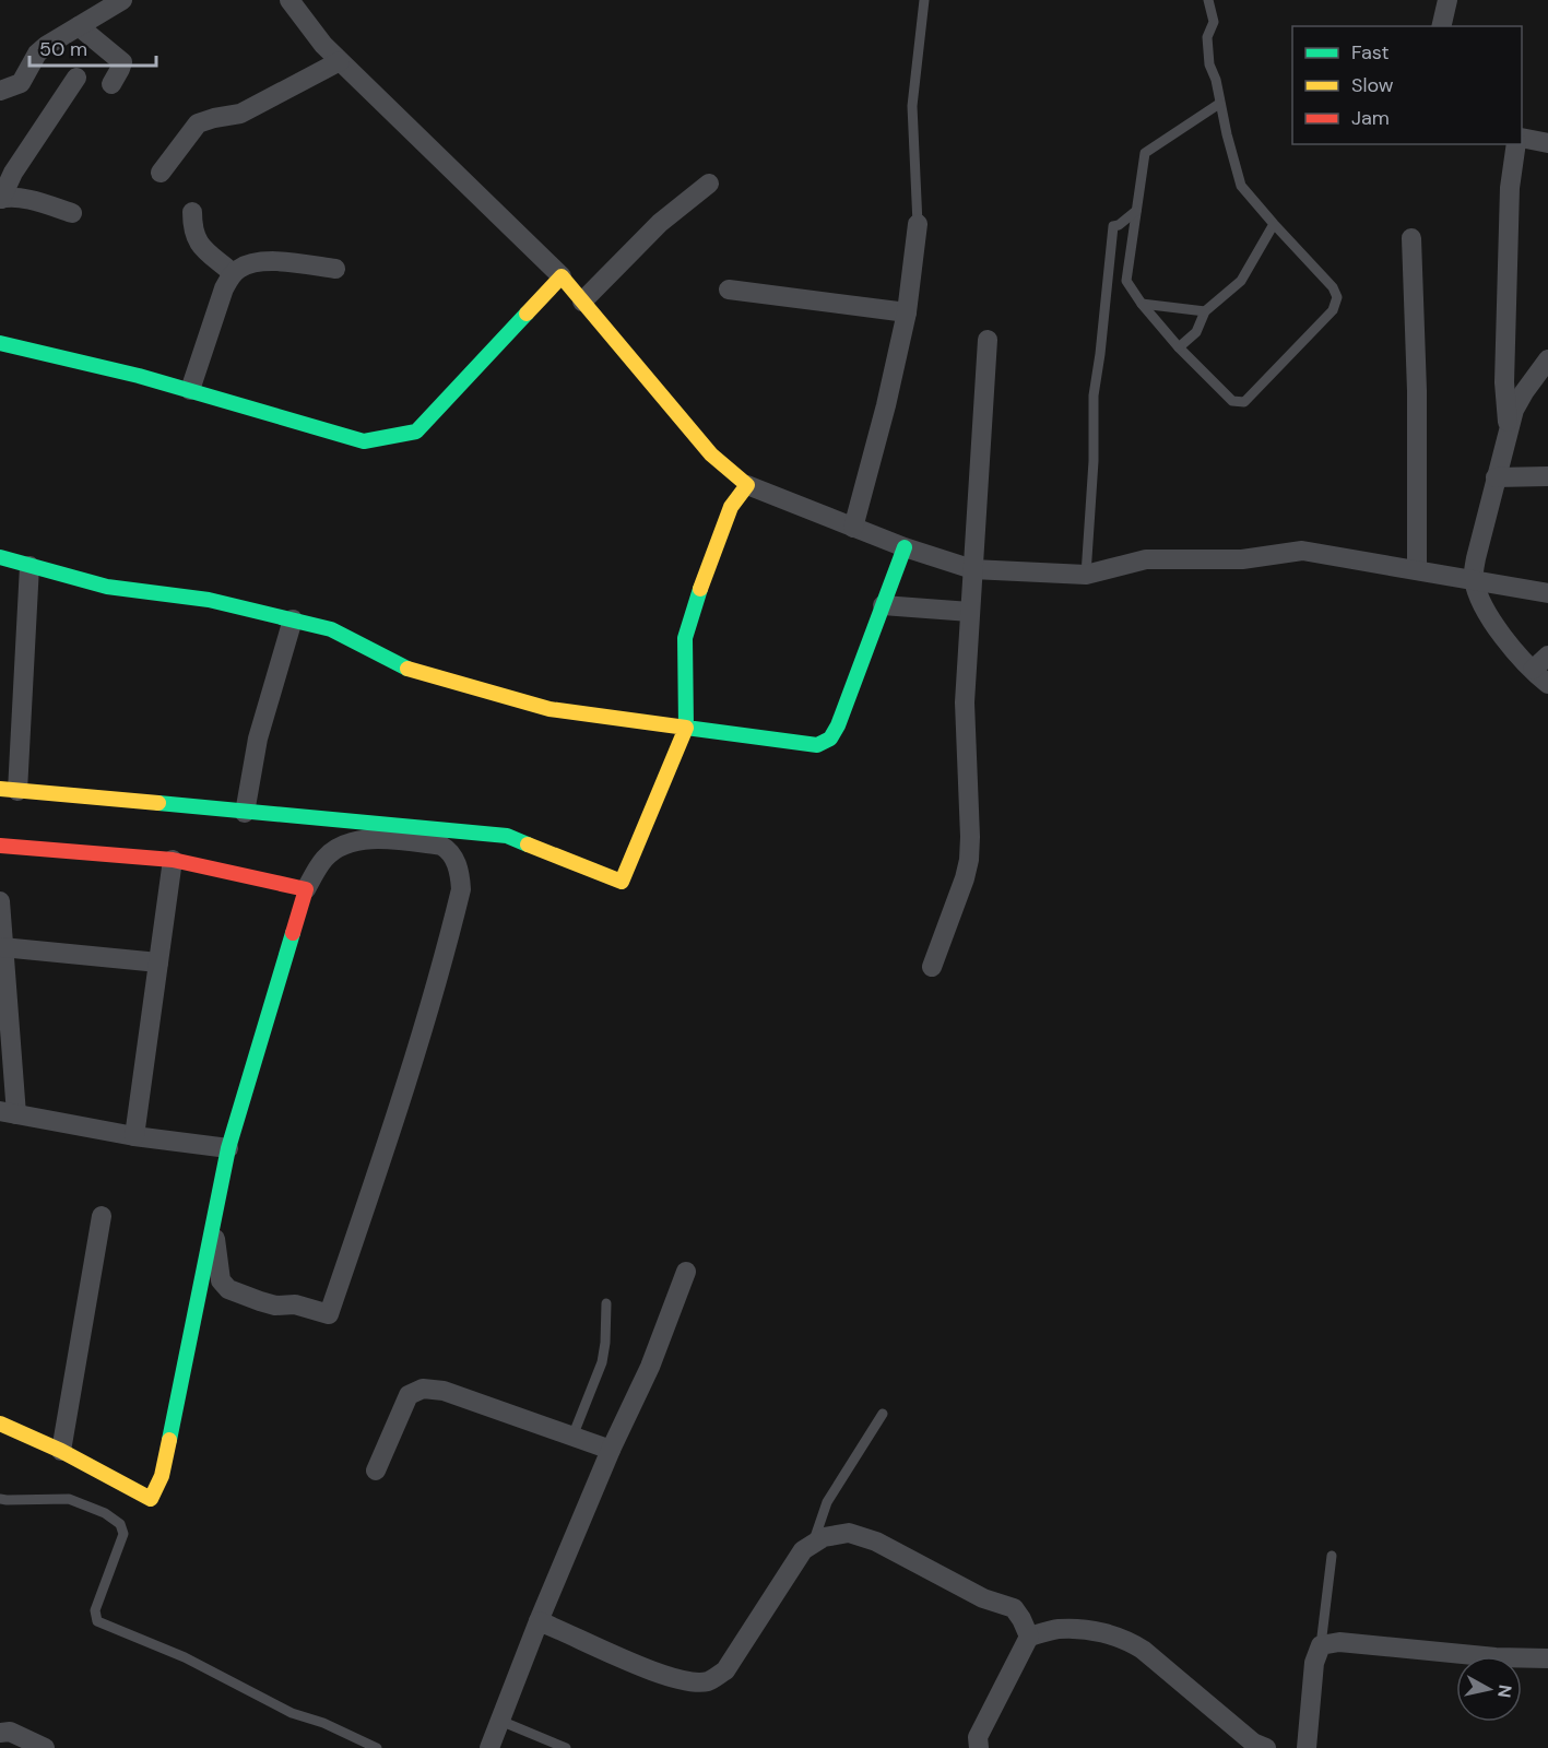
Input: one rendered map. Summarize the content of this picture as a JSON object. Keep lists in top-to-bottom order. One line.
{"legend":["Fast","Slow","Jam"],"scale_bar":"50 m","north":"right"}
